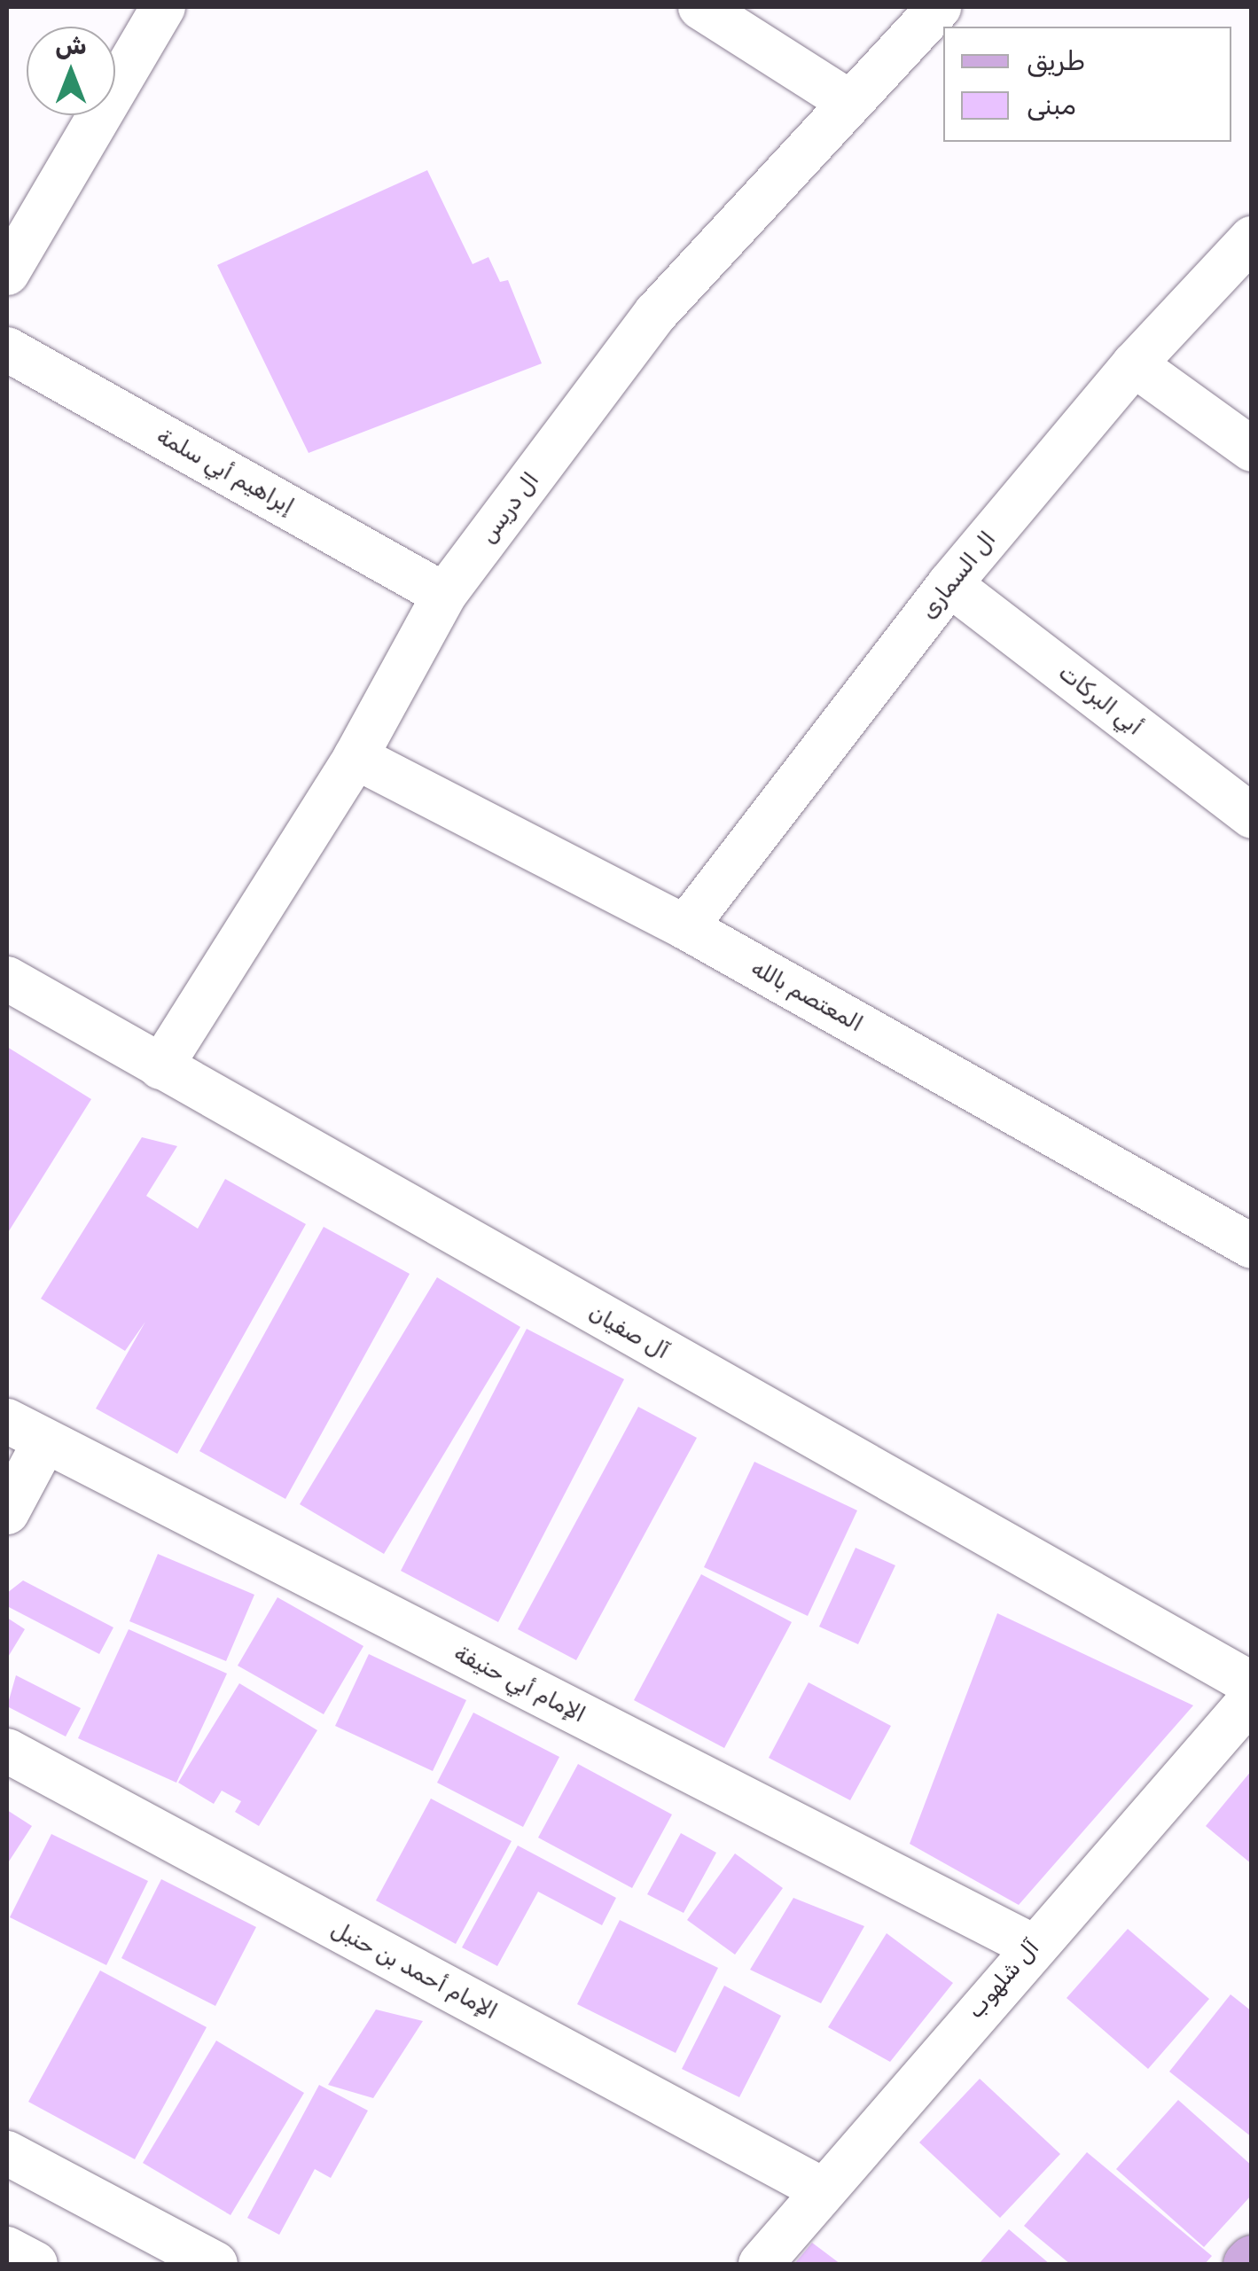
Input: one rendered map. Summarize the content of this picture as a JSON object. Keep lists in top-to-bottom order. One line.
{"streets":{"street":["إبراهيم أبي سلمة","ال دريس","ال السمارى","أبي البركات","المعتصم بالله","آل صفيان","الإمام أبي حنيفة","الإمام أحمد بن حنبل","آل شلهوب"]},"crossings":[["إبراهيم أبي سلمة","ال دريس"],["ال دريس","المعتصم بالله"],["ال دريس","آل صفيان"],["ال السمارى","أبي البركات"],["ال السمارى","المعتصم بالله"],["الإمام أبي حنيفة","آل شلهوب"],["الإمام أحمد بن حنبل","آل شلهوب"]],"legend":["طريق","مبنى"],"north":"top"}
